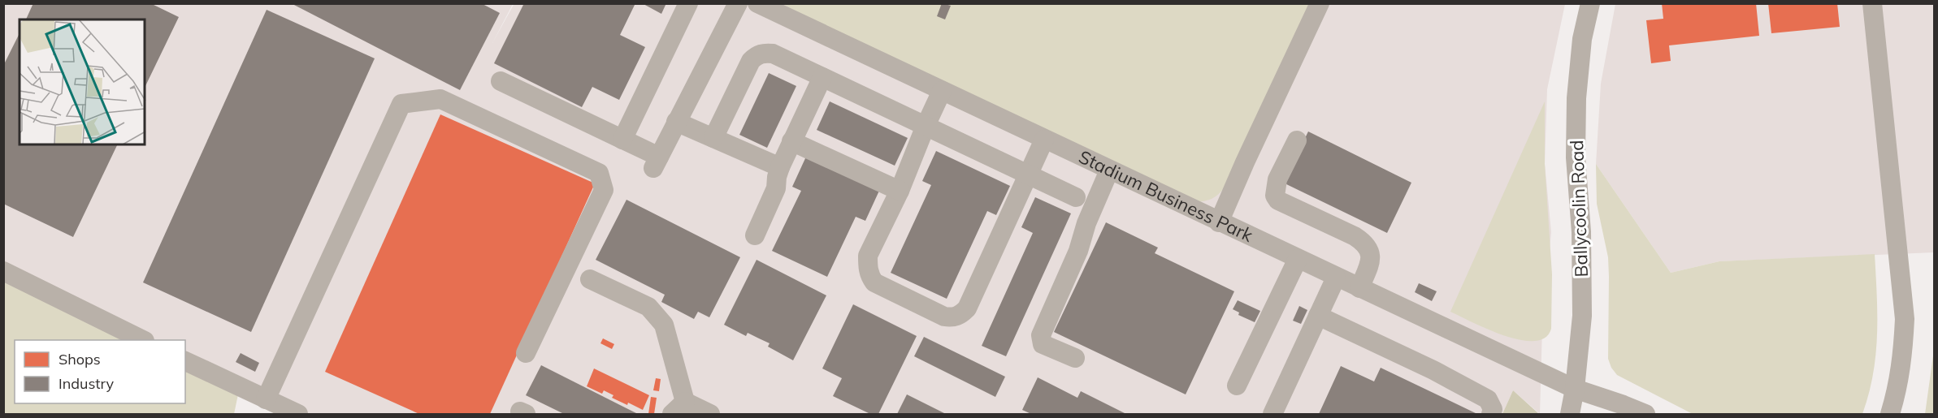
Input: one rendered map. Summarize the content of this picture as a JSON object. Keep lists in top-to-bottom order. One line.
{"streets":{"street":["Stadium Business Park","Ballycoolin Road"]},"crossings":[["Stadium Business Park","Ballycoolin Road"]],"legend":["Shops","Industry"]}
